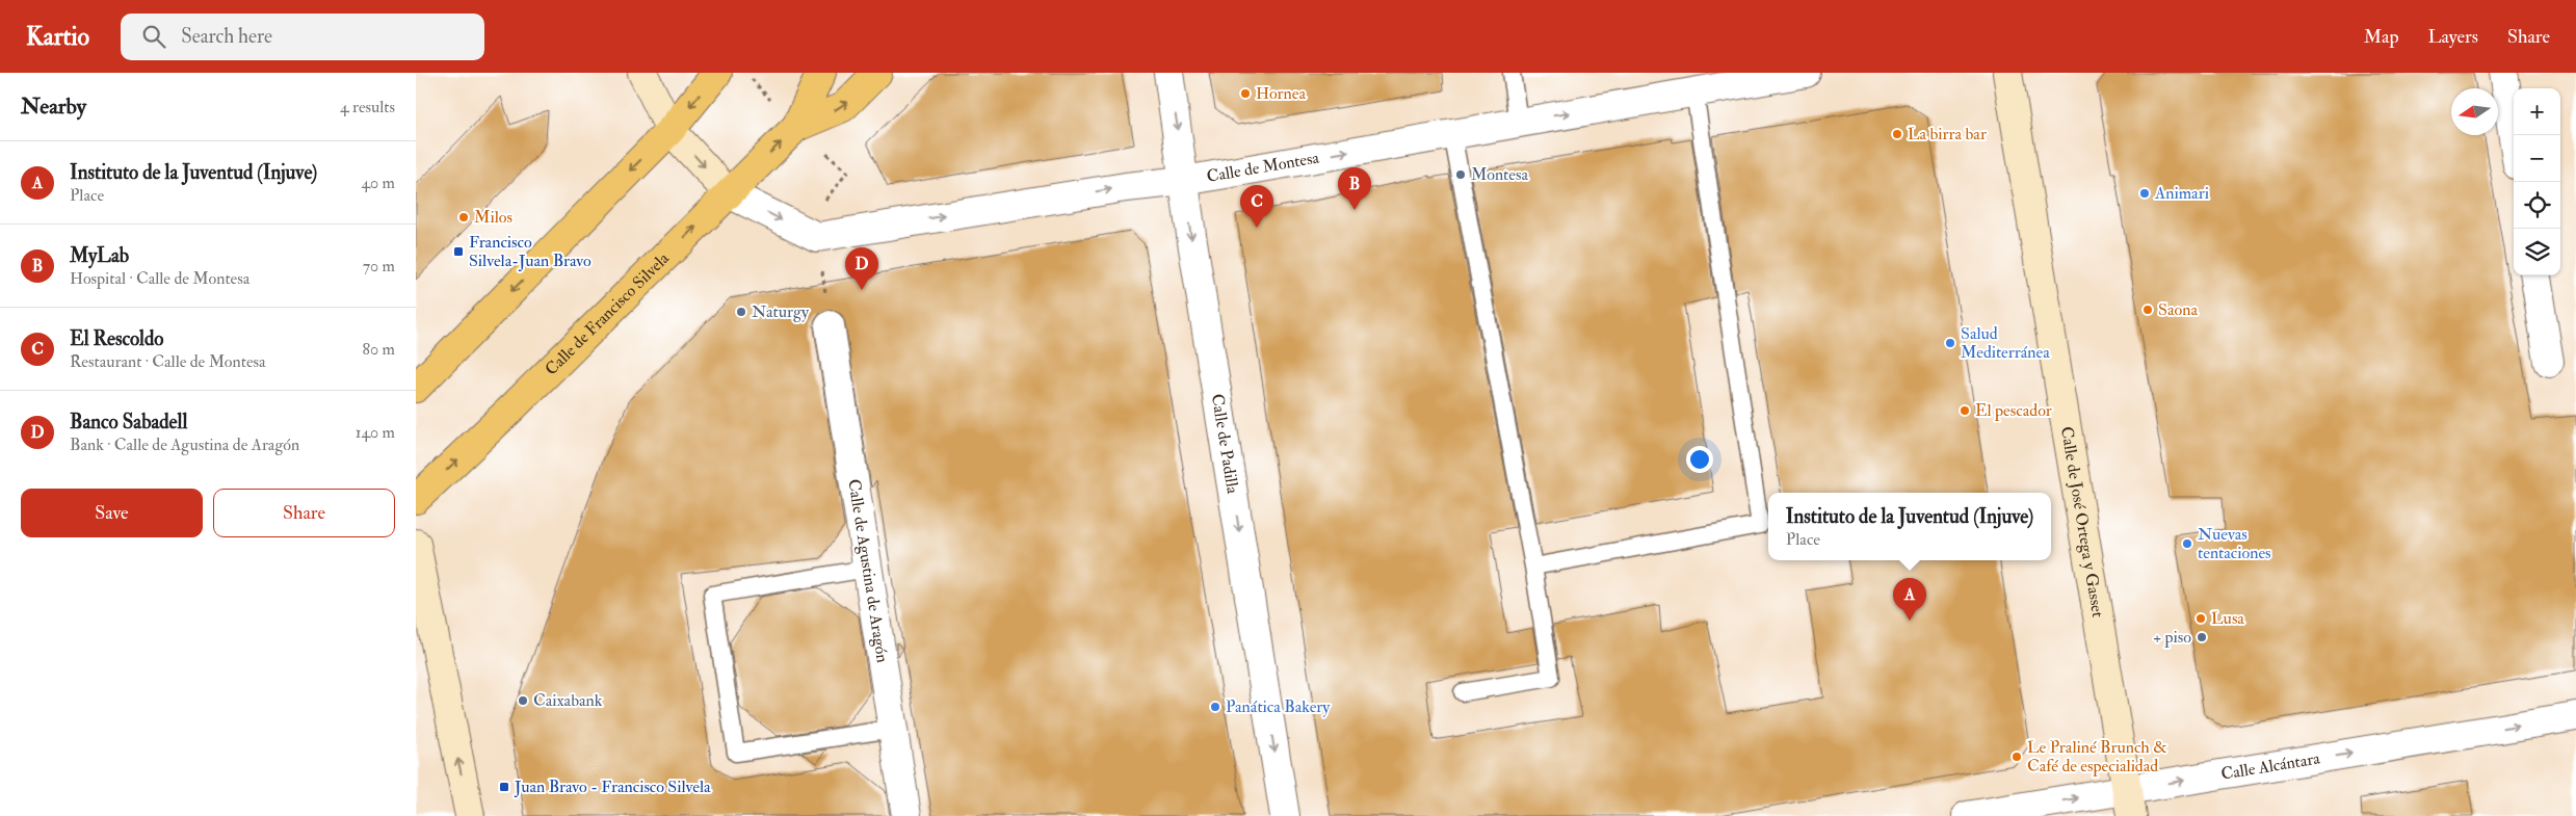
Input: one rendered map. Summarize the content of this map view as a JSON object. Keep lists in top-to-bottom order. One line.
{"streets":{"main road":["Calle de Francisco Silvela"],"street":["Calle de Montesa","Calle de Padilla","Calle de José Ortega y Gasset","Calle de Agustina de Aragón","Calle Alcántara"]},"crossings":[["Calle de Montesa","Calle de Padilla"],["Calle de José Ortega y Gasset","Calle Alcántara"]],"one_way":["Calle de Montesa","Calle de Padilla","Calle Alcántara"],"places":{"other":["Hornea","La birra bar","Montesa","Animari","Milos","Saona","Naturgy","Salud Mediterránea","El pescador","Nuevas tentaciones","Lusa","+ piso","Caixabank","Panática Bakery","Le Praliné Brunch & Café de especialidad"],"transit":["Francisco Silvela-Juan Bravo","Juan Bravo - Francisco Silvela"]},"north":"left","page":{"header":"Kartio","search":"Search here","nav":["Map","Layers","Share"],"heading":["Nearby","4 results"],"map_buttons":["+","−"],"list":[{"mark":"A","name":"Instituto de la Juventud (Injuve)","note":"Place","value":"40 m"},{"mark":"B","name":"MyLab","note":"Hospital · Calle de Montesa","value":"70 m"},{"mark":"C","name":"El Rescoldo","note":"Restaurant · Calle de Montesa","value":"80 m"},{"mark":"D","name":"Banco Sabadell","note":"Bank · Calle de Agustina de Aragón","value":"140 m"}],"pins":["B","C","D","A"],"buttons":["Save","Share"],"popup":["Instituto de la Juventud (Injuve)","Place"]}}
